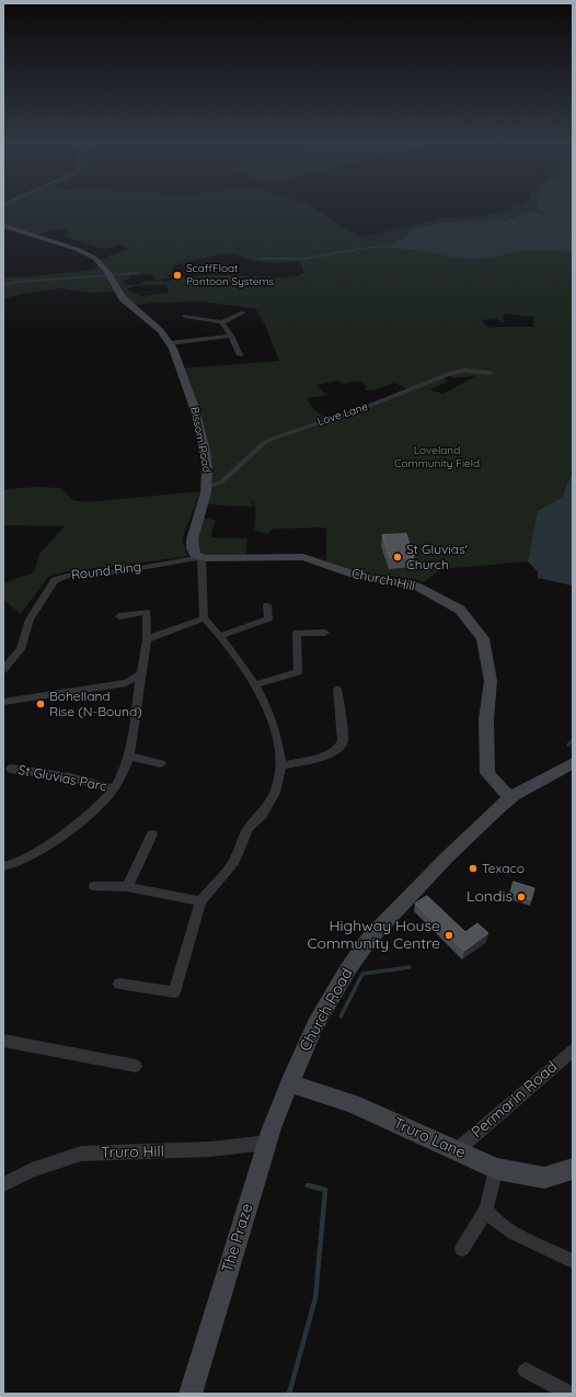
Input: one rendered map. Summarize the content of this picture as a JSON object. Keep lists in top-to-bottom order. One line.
{"streets":{"street":["Love Lane","Bissom Road","Round Ring","Church Hill","St Gluvias Parc","Church Road","Permarin Road","Truro Lane","Truro Hill","The Praze"]},"crossings":[["Love Lane","Bissom Road"],["Bissom Road","Round Ring"],["Bissom Road","Church Hill"],["Round Ring","Church Hill"],["Church Hill","Church Road"],["Church Road","Truro Lane"],["Church Road","The Praze"],["Permarin Road","Truro Lane"],["Truro Lane","The Praze"],["Truro Hill","The Praze"]],"parks":["Loveland Community Field"],"places":["ScaffFloat Pontoon Systems","St Gluvias' Church","Bohelland Rise (N-Bound)","Texaco","Londis","Highway House Community Centre"]}
